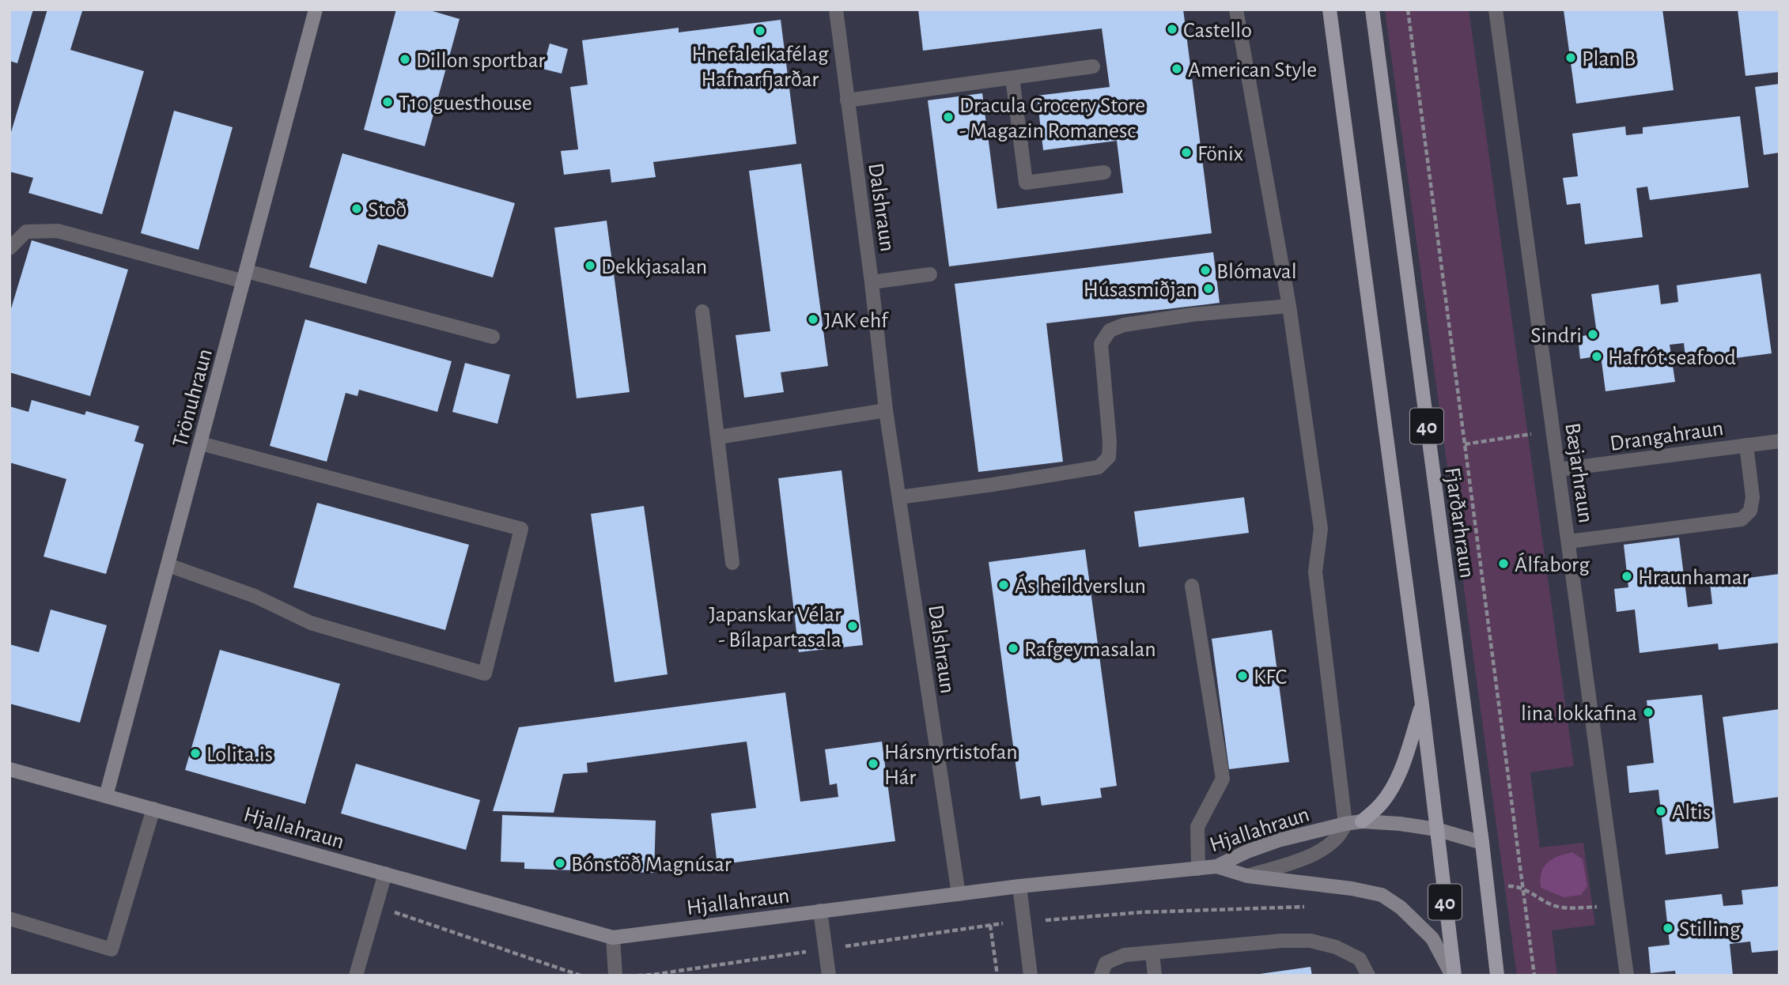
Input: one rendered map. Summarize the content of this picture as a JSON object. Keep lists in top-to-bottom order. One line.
{"streets":{"main road":["40","Fjarðarhraun"],"street":["Dalshraun","Trönuhraun","Drangahraun","Bæjarhraun","Hjallahraun"]},"crossings":[["Dalshraun","Hjallahraun"],["Trönuhraun","Hjallahraun"],["40","Hjallahraun"],["Drangahraun","Bæjarhraun"],["Fjarðarhraun","Hjallahraun"]],"places":["Castello","Hnefaleikafélag Hafnarfjarðar","Plan B","Dillon sportbar","American Style","T10 guesthouse","Dracula Grocery Store - Magazin Romanesc","Fönix","Stoð","Dekkjasalan","Blómaval","Húsasmiðjan","JAK ehf","Sindri","Hafrót seafood","Álfaborg","Hraunhamar","Ás heildverslun","Japanskar Vélar - Bílapartasala","Rafgeymasalan","KFC","lina lokkafina","Lolita.is","Hársnyrtistofan Hár","Altis","Bónstöð Magnúsar","Stilling"]}
